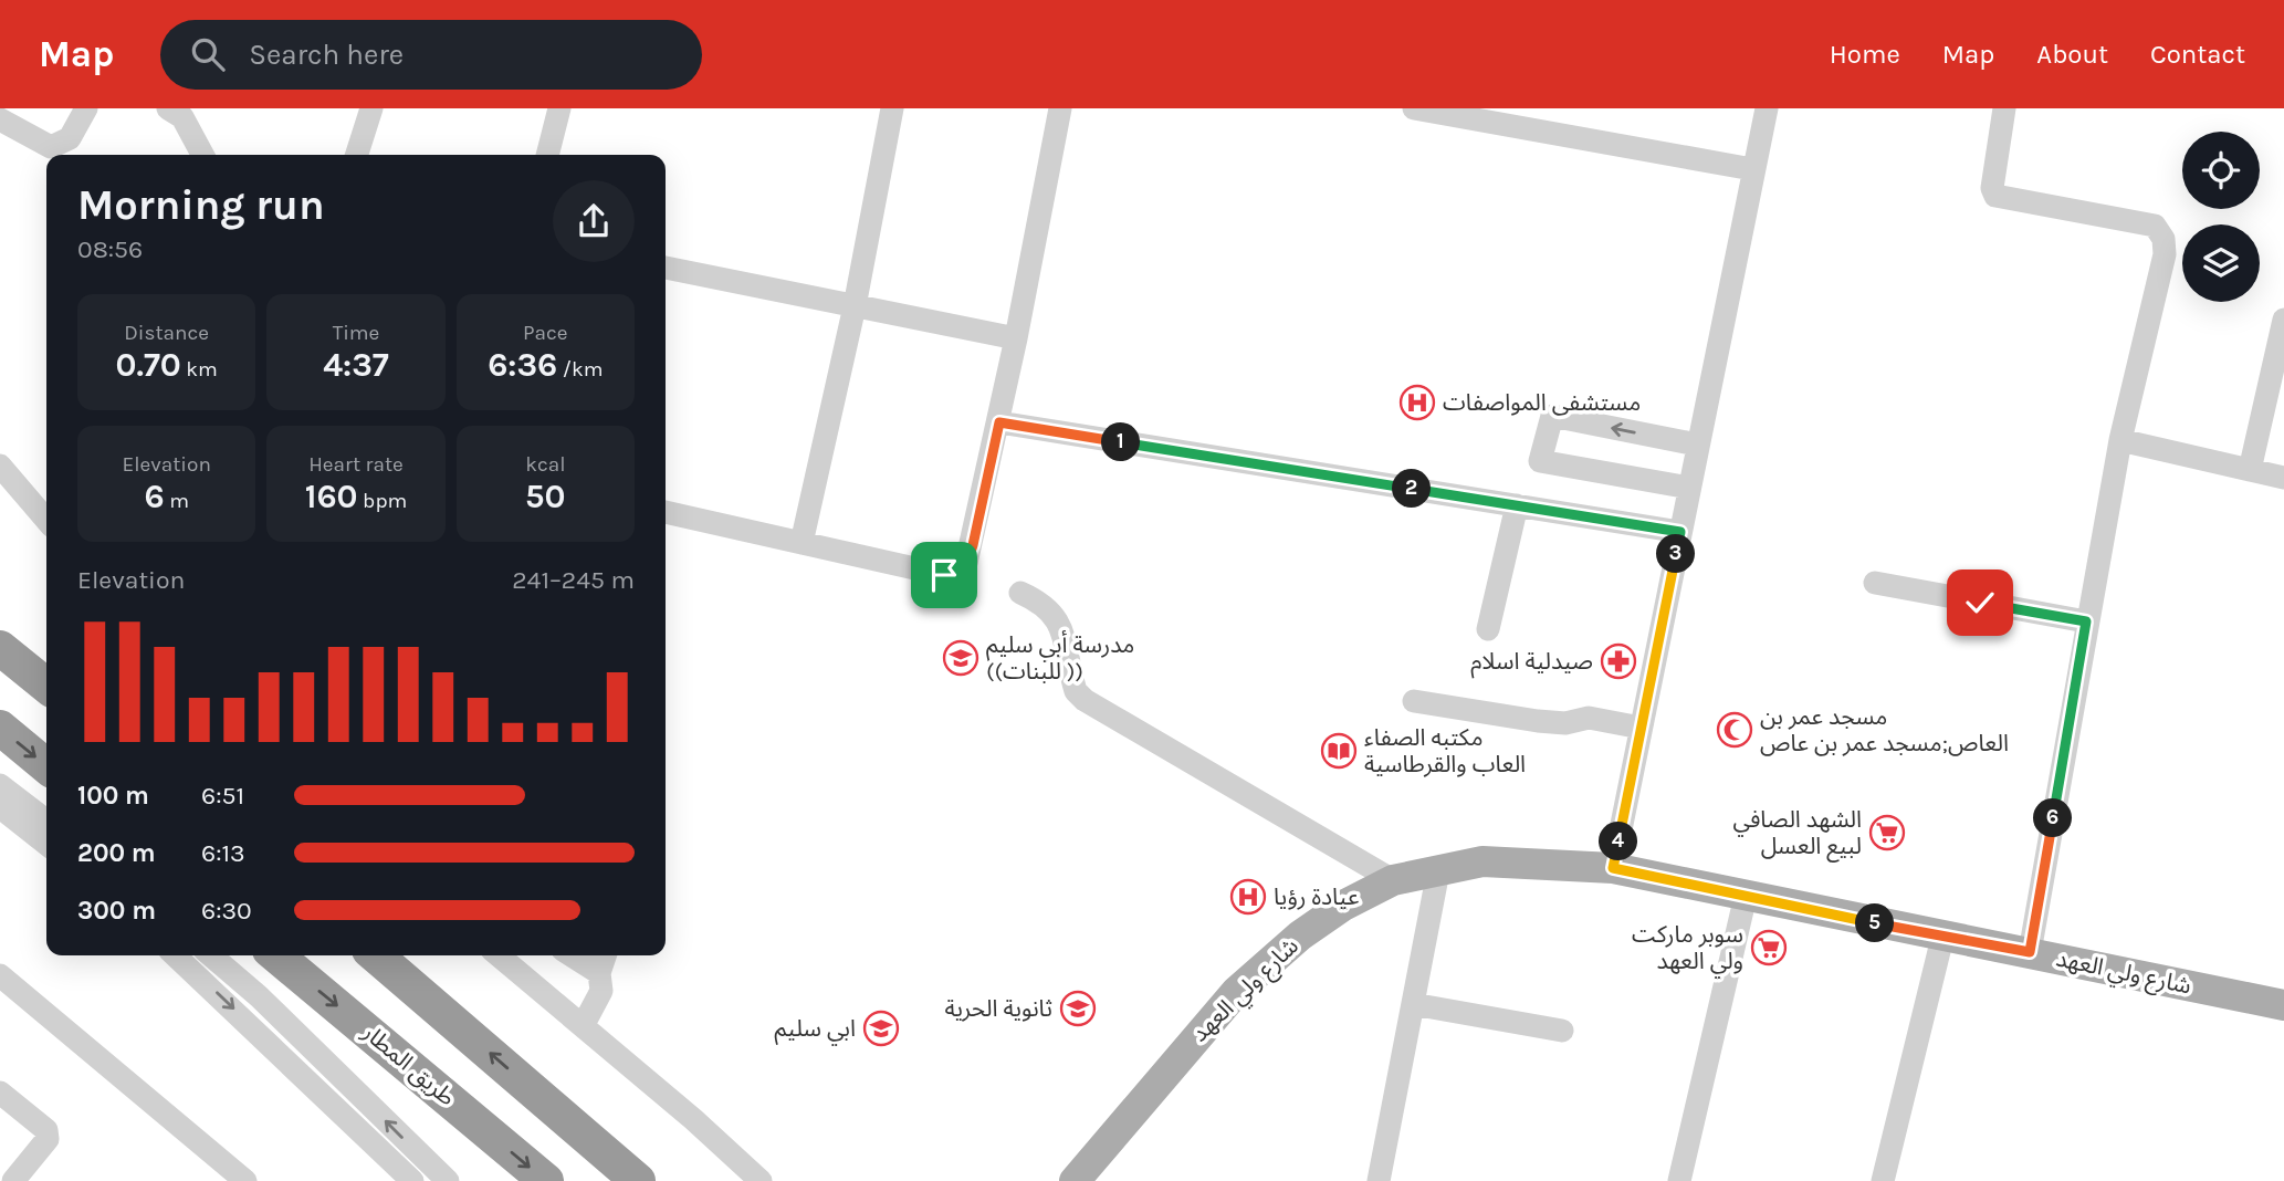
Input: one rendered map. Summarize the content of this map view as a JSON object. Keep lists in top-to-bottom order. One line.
{"streets":{"highway":["طريق المطار"],"main road":["شارع ولي العهد"]},"places":{"hospital":["مستشفى المواصفات","عيادة رؤيا"],"school or university":["مدرسة أبي سليم ((للبنات ))","ثانوية الحرية","ابي سليم"],"pharmacy":["صيدلية اسلام"],"mosque":["مسجد عمر بن العاص;مسجد عمر بن عاص"],"library":["مكتبه الصفاء العاب والقرطاسية"],"supermarket":["الشهد الصافي لبيع العسل","سوبر ماركت ولي العهد"]},"page":{"header":"Map","search":"Search here","nav":["Home","Map","About","Contact"],"heading":["Morning run","08:56"],"stats":[["Distance","0.70 km"],["Time","4:37"],["Pace","6:36 /km"],["Elevation","6 m"],["Heart rate","160 bpm"],["kcal","50"]],"pins":["1","2","3","6","4","5"],"chart":["Elevation","241–245 m"],"list":[{"name":"100 m","note":"6:51"},{"name":"200 m","note":"6:13"},{"name":"300 m","note":"6:30"}]}}
